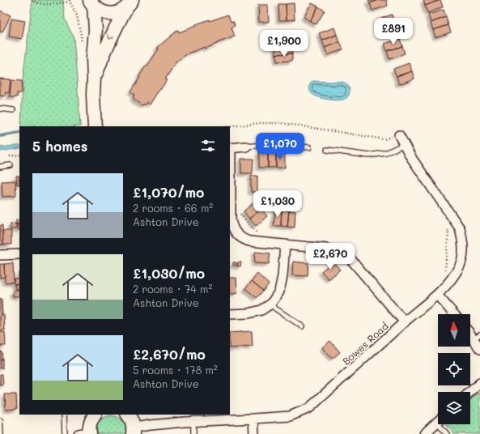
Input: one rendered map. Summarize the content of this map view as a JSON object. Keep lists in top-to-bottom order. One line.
{"streets":{"street":["Bowes Road"]},"north":"top","page":{"price":["£891","£1,900","£1,070","£1,030","£2,670"],"heading":"5 homes","list":[{"name":"£1,070/mo","note":"2 rooms · 66 m² · Ashton Drive"},{"name":"£1,030/mo","note":"2 rooms · 74 m² · Ashton Drive"},{"name":"£2,670/mo","note":"5 rooms · 178 m² · Ashton Drive"}]}}
